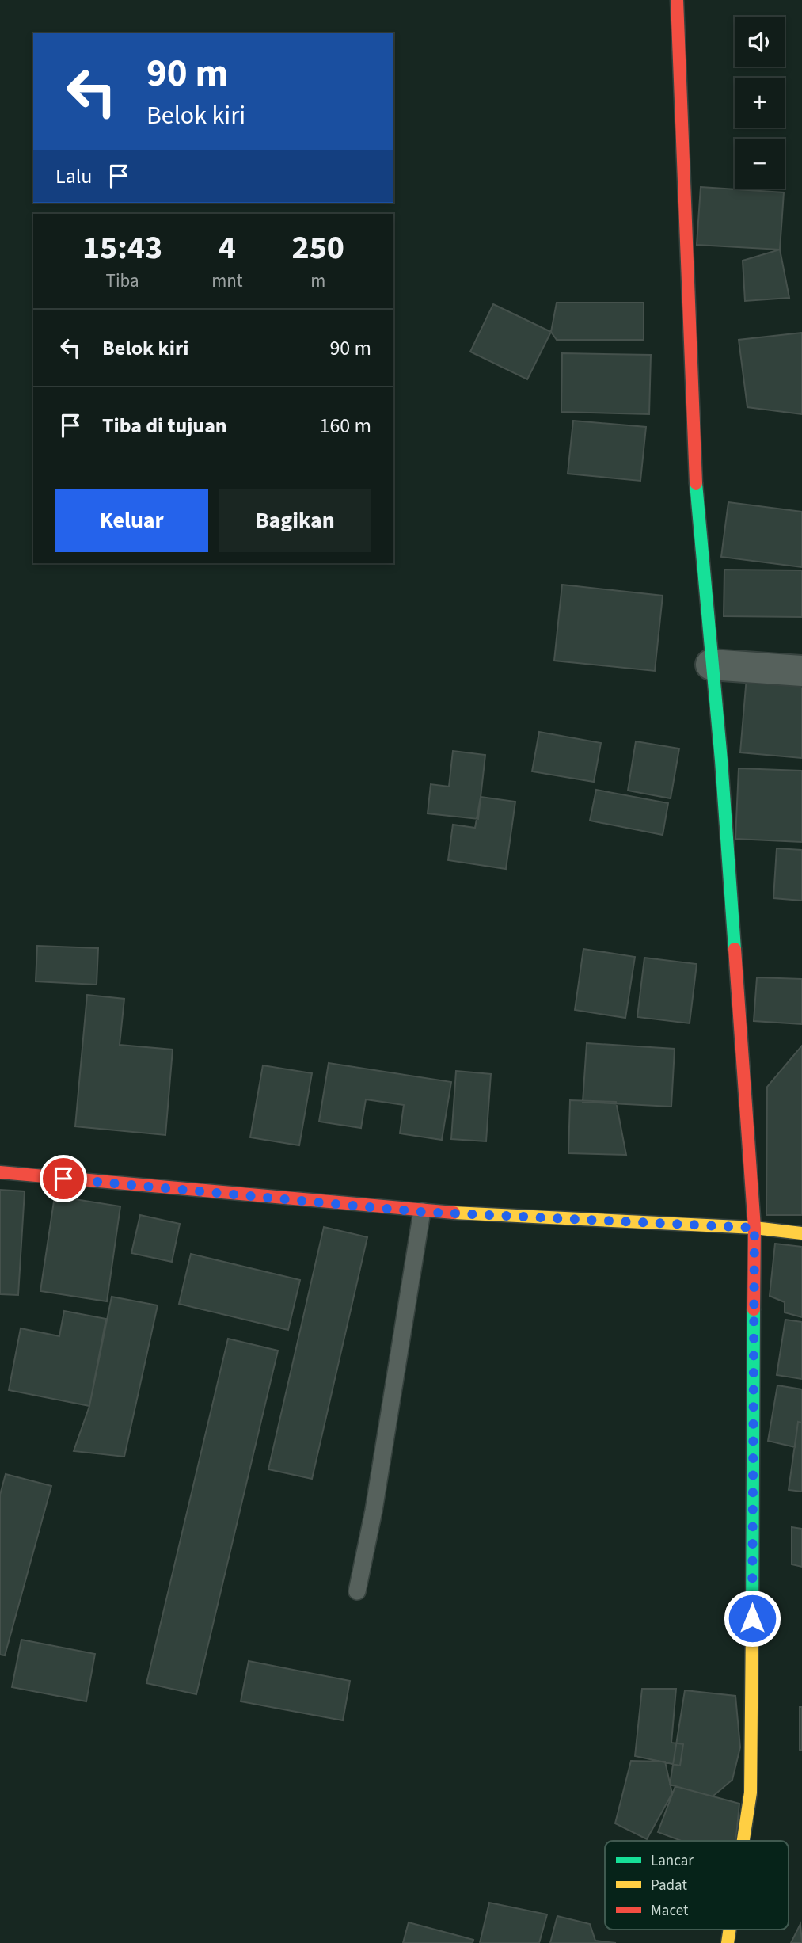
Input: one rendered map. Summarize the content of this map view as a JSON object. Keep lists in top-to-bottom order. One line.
{"legend":["Lancar","Padat","Macet"],"page":{"map_buttons":["+","−"],"turn":["90 m","Belok kiri"],"then":"Lalu","eta":["15:43","Tiba","4","mnt","250","m"],"list":[{"name":"Belok kiri","value":"90 m"},{"name":"Tiba di tujuan","value":"160 m"}],"buttons":["Keluar","Bagikan"]}}
